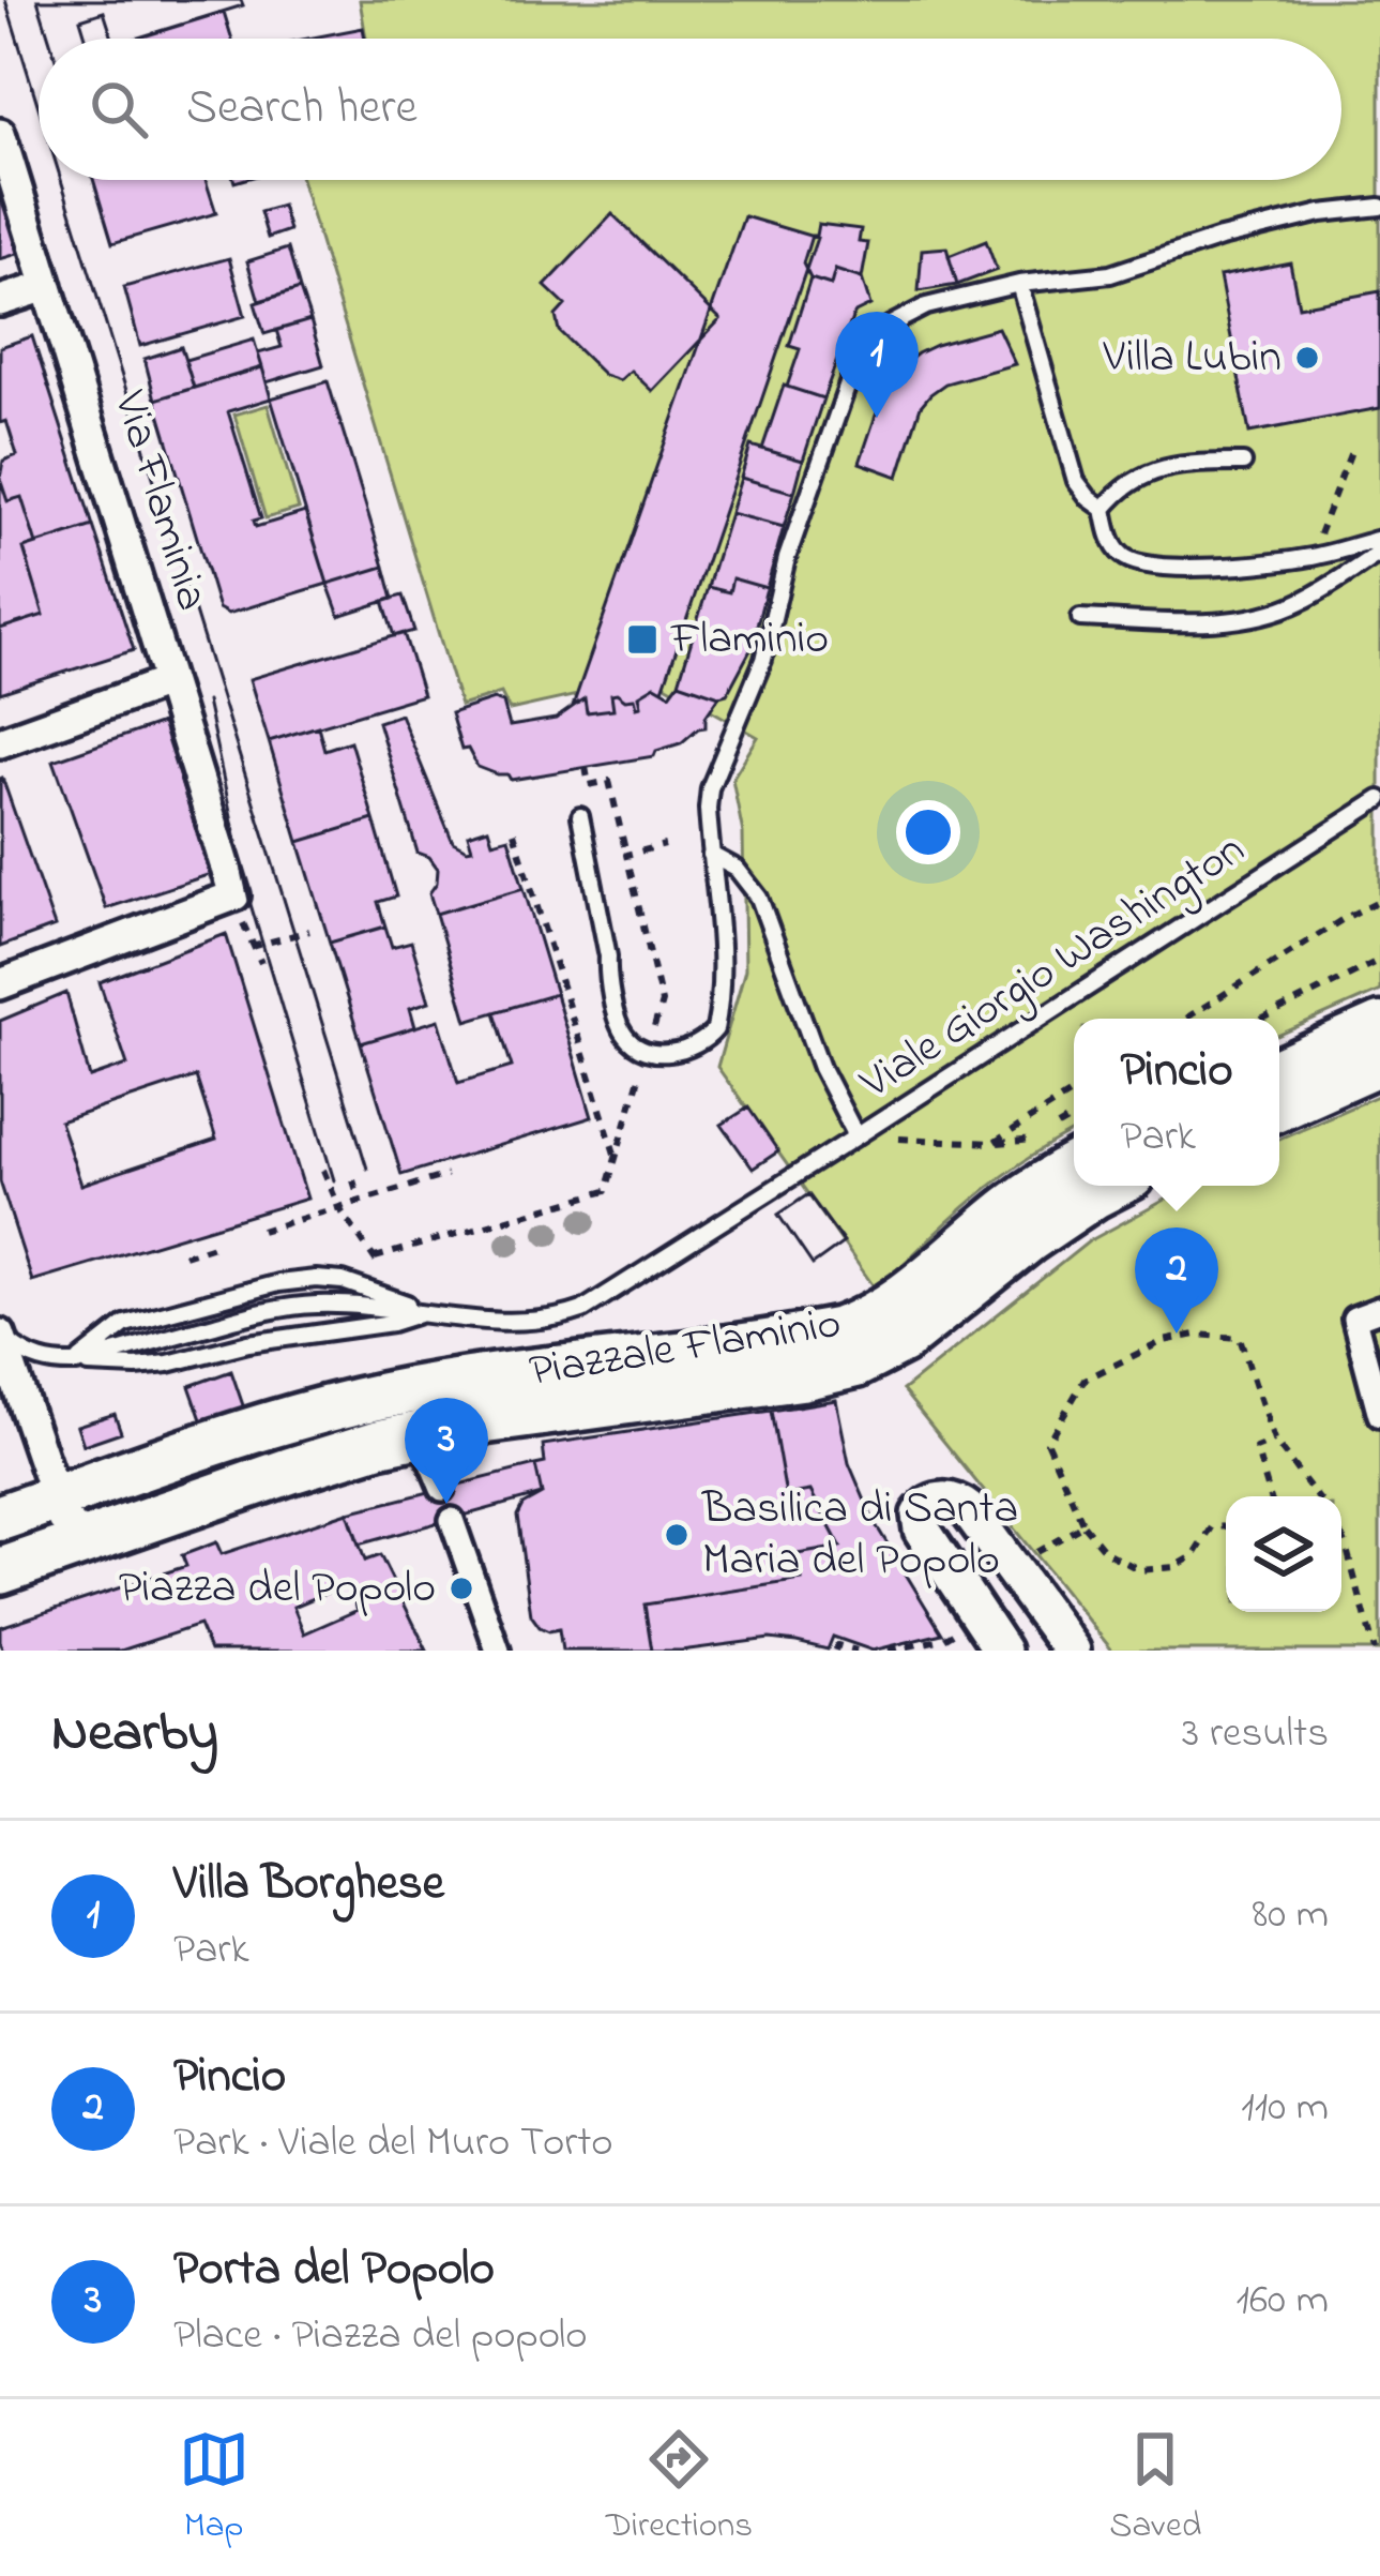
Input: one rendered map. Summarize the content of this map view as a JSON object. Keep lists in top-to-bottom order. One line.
{"streets":{"main road":["Piazzale Flaminio"],"street":["Via Flaminia"],"lane":["Viale Giorgio Washington"]},"crossings":[["Viale Giorgio Washington","Piazzale Flaminio"]],"places":{"other":["Villa Lubin","Basilica di Santa Maria del Popolo","Piazza del Popolo"],"transit":["Flaminio"]},"page":{"search":"Search here","pins":["1","2","3"],"popup":["Pincio","Park"],"heading":["Nearby","3 results"],"list":[{"mark":"1","name":"Villa Borghese","note":"Park","value":"80 m"},{"mark":"2","name":"Pincio","note":"Park · Viale del Muro Torto","value":"110 m"},{"mark":"3","name":"Porta del Popolo","note":"Place · Piazza del popolo","value":"160 m"}],"nav":["Map","Directions","Saved"]}}
